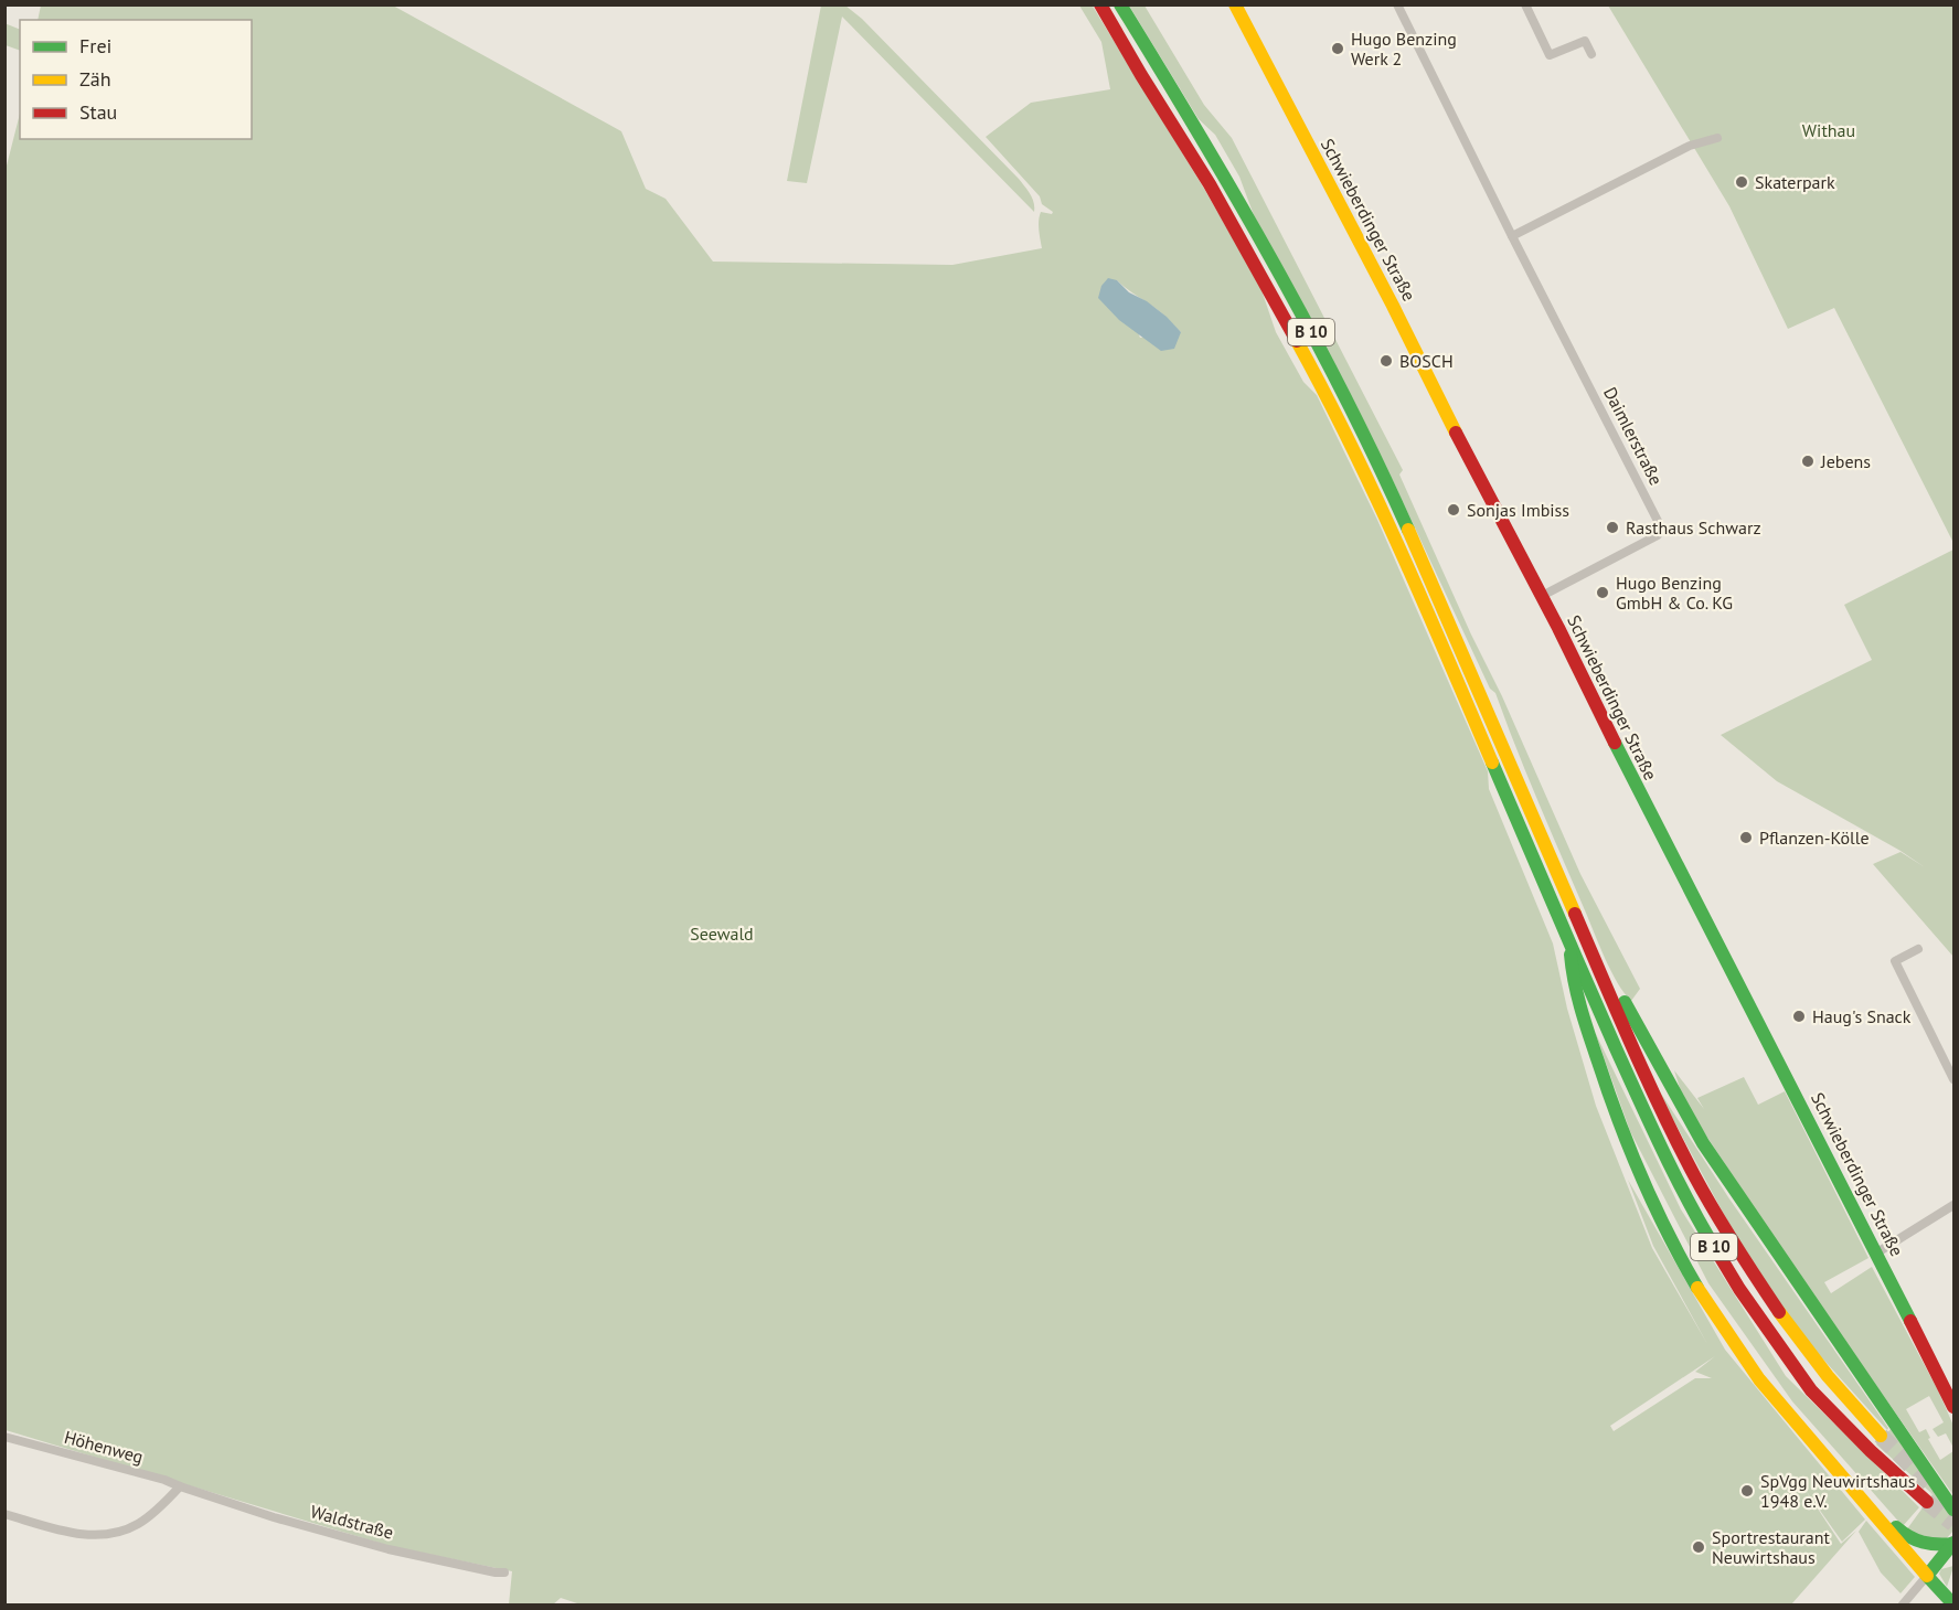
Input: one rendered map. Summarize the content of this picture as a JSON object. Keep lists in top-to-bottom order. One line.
{"streets":{"main road":["Schwieberdinger Straße","B 10"],"street":["Daimlerstraße","Höhenweg","Waldstraße"]},"crossings":[["Schwieberdinger Straße","Daimlerstraße"],["Höhenweg","Waldstraße"]],"parks":["Withau","Seewald"],"places":["Hugo Benzing Werk 2","Skaterpark","BOSCH","Jebens","Sonjas Imbiss","Rasthaus Schwarz","Hugo Benzing GmbH & Co. KG","Pflanzen-Kölle","Haug's Snack","SpVgg Neuwirtshaus 1948 e.V.","Sportrestaurant Neuwirtshaus"],"legend":["Frei","Zäh","Stau"]}
